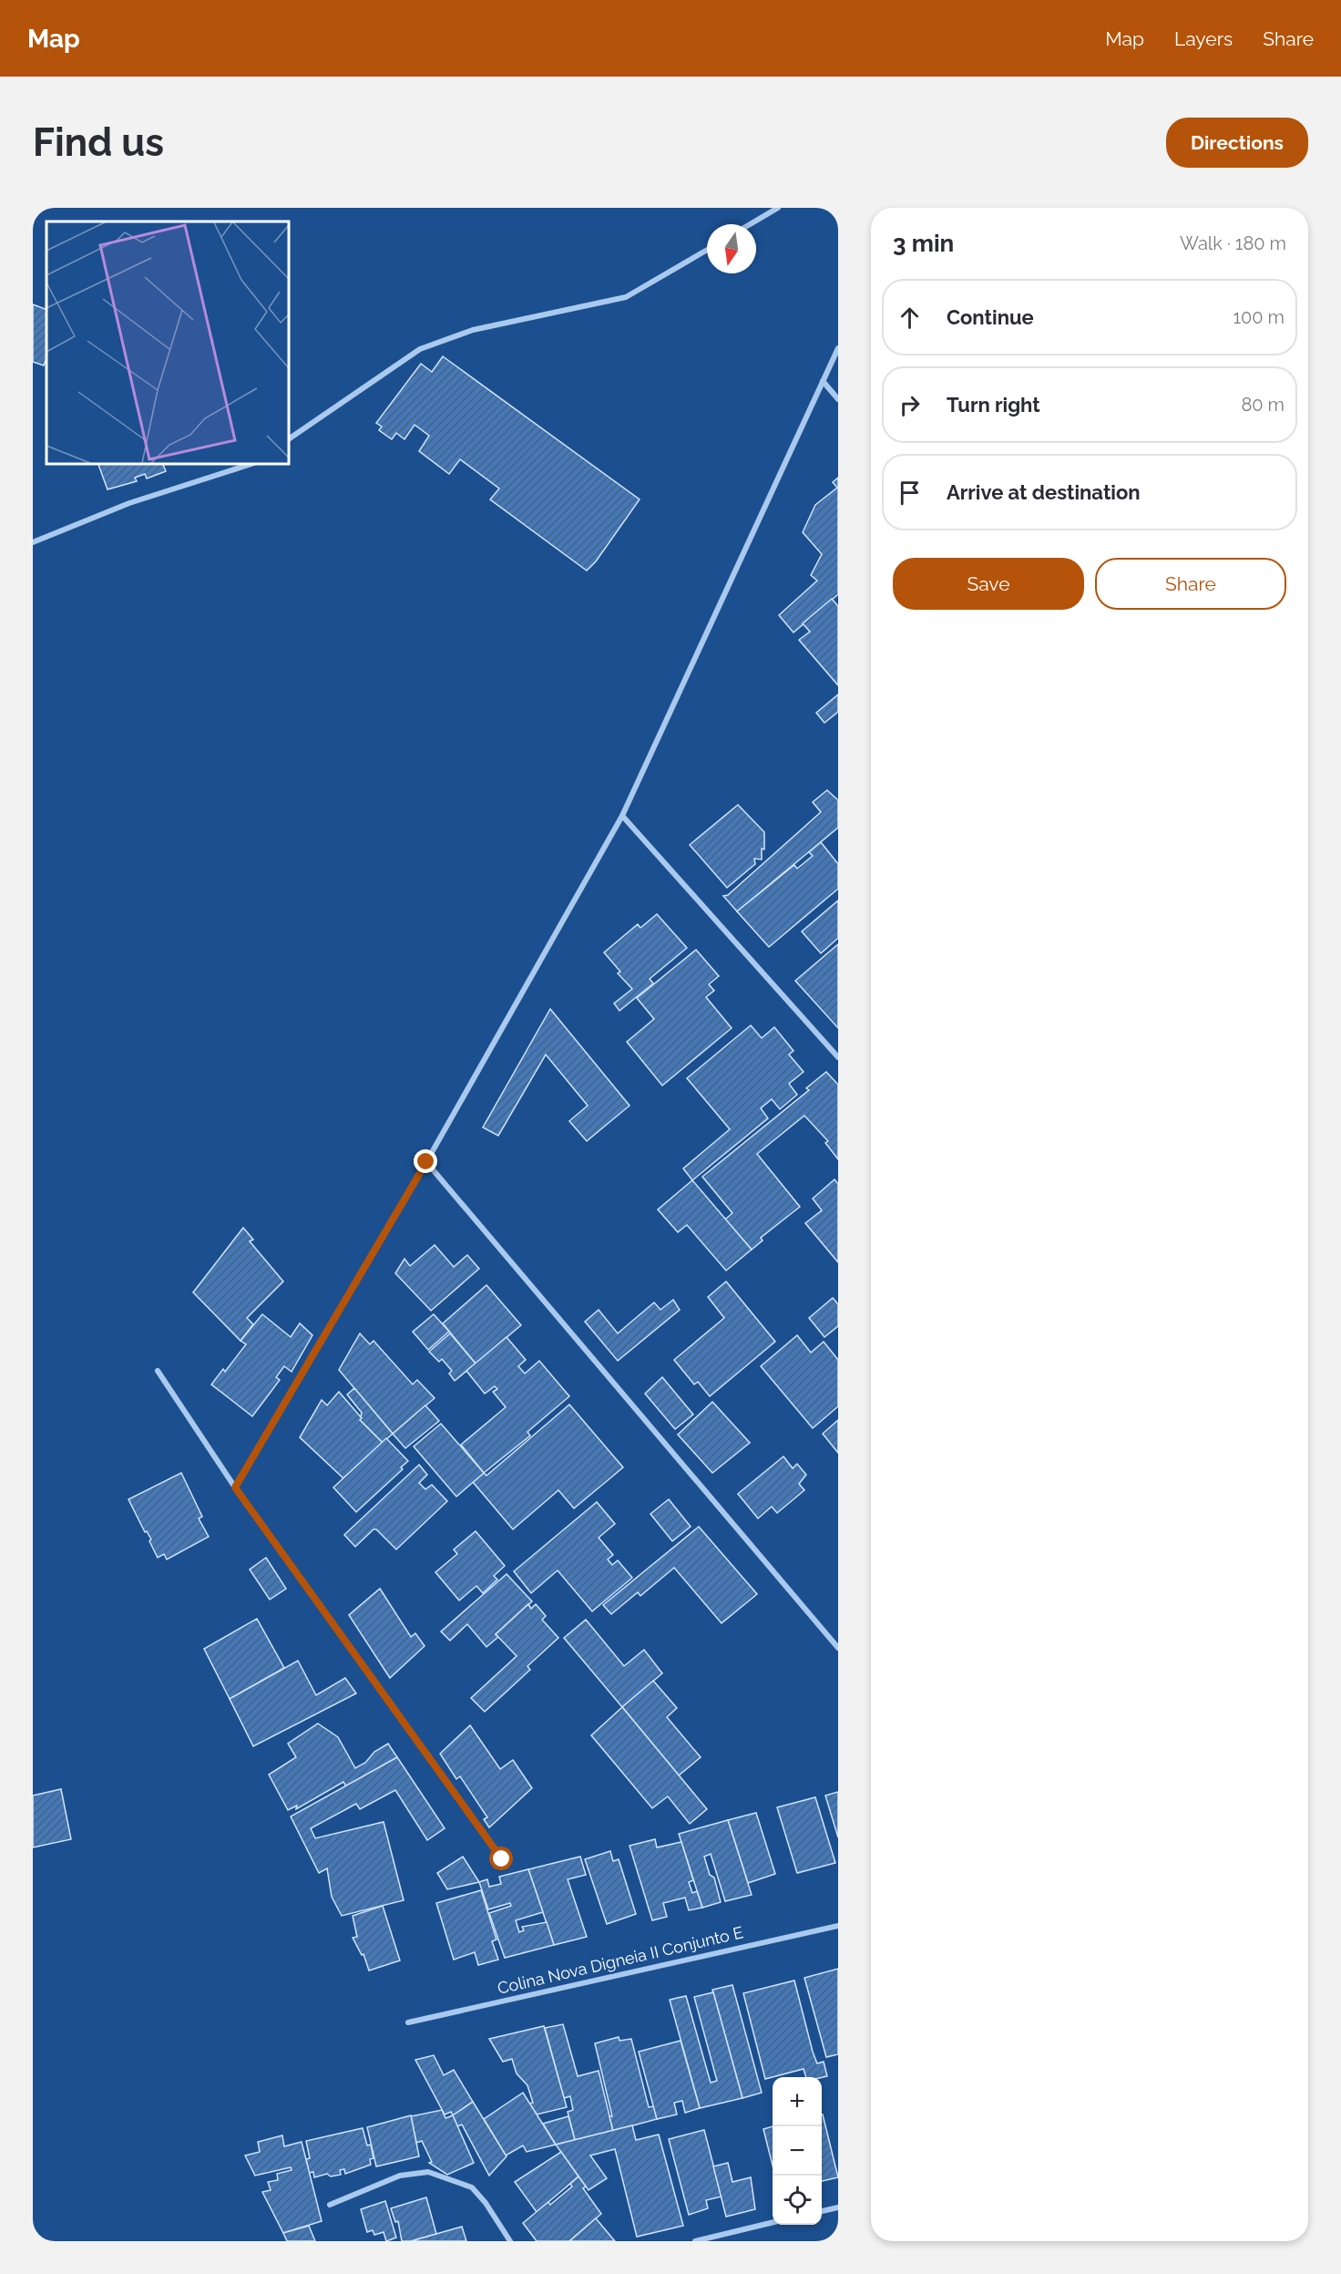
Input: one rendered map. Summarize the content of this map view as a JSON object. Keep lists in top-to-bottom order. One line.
{"streets":{"street":["Colina Nova Digneia II Conjunto E"]},"north":"bottom","page":{"header":"Map","nav":["Map","Layers","Share"],"buttons":["Directions",["Save","Share"]],"title":"Find us","heading":["3 min","Walk · 180 m"],"list":[["Continue","100 m"],["Turn right","80 m"],"Arrive at destination"],"map_buttons":["+","−"]}}
